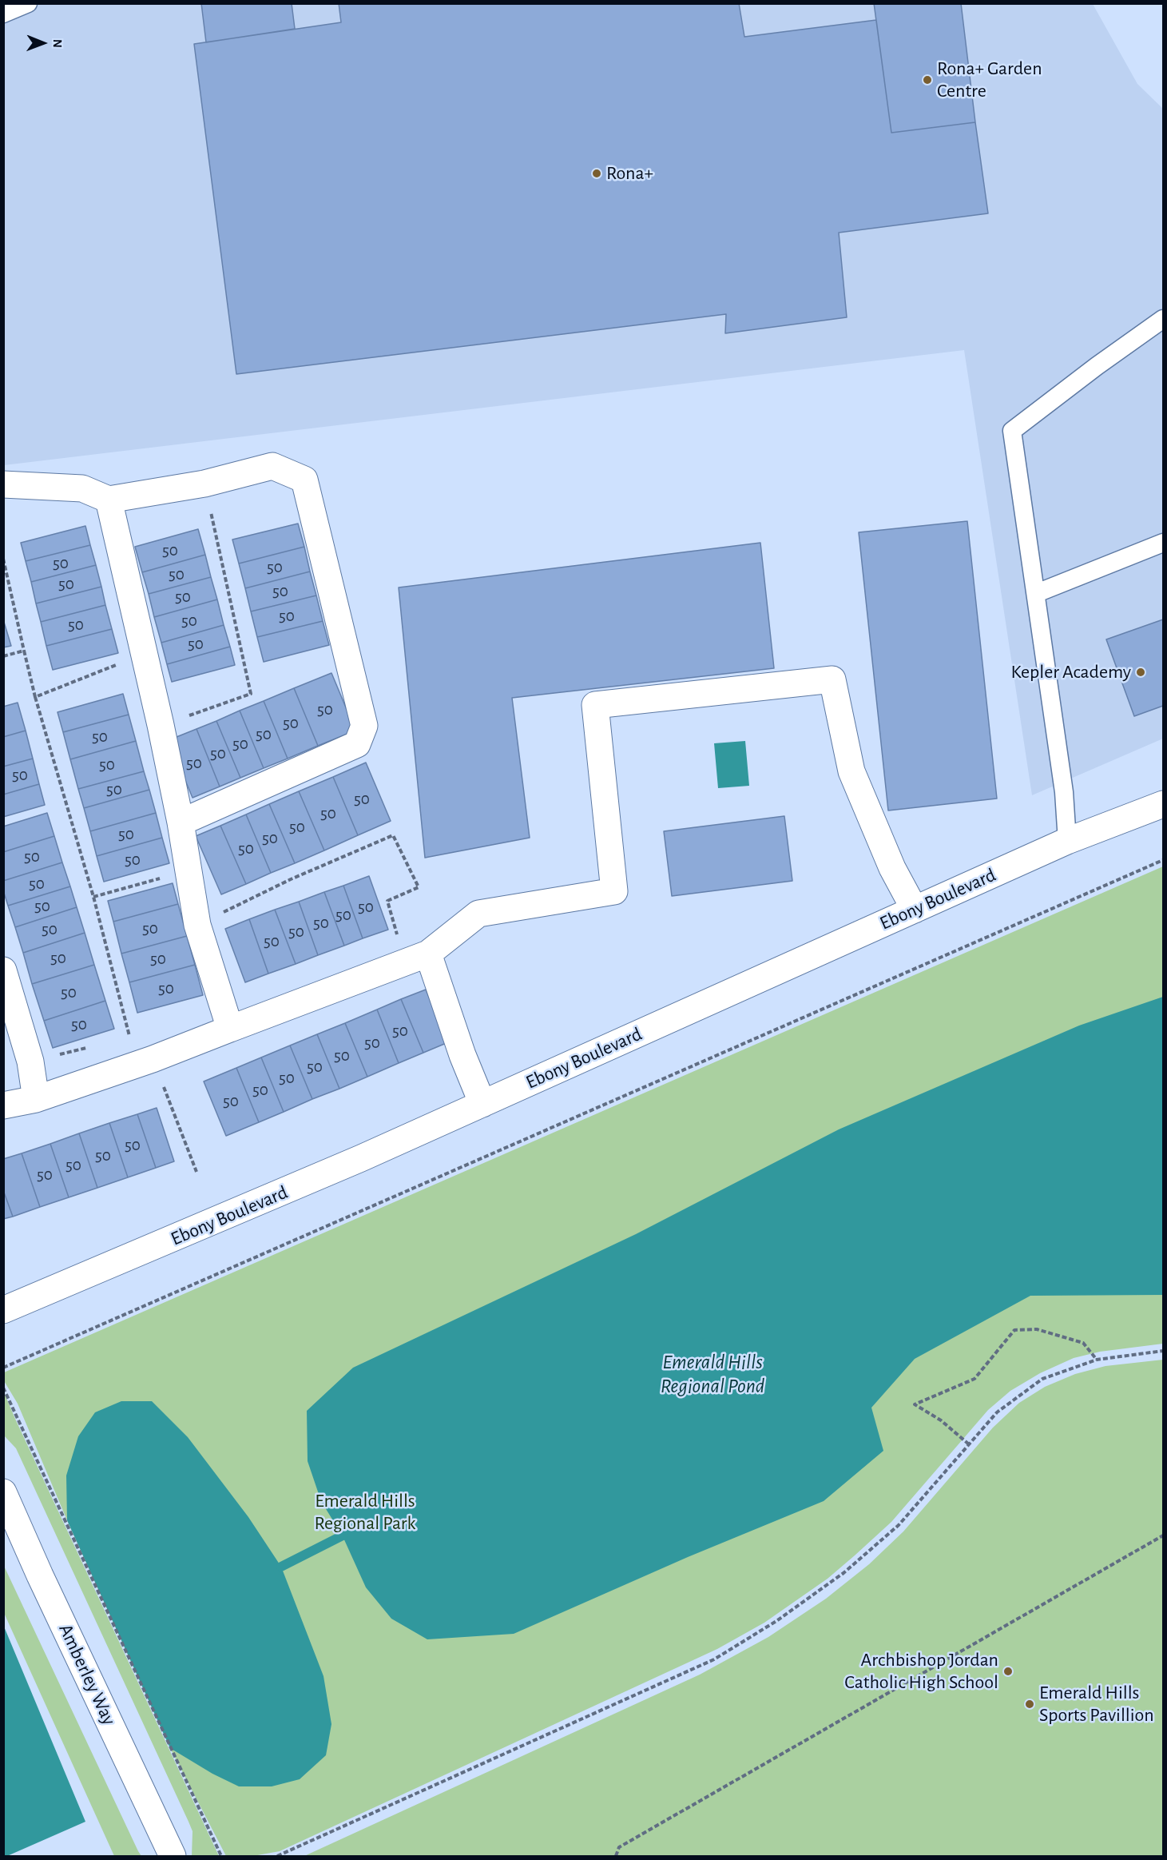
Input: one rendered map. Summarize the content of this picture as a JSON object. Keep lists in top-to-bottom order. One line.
{"streets":{"street":["Ebony Boulevard","Amberley Way"]},"water":["Emerald Hills Regional Pond"],"parks":["Emerald Hills Regional Park"],"places":["Rona+ Garden Centre","Rona+","Kepler Academy","Archbishop Jordan Catholic High School","Emerald Hills Sports Pavillion"],"house_numbers":["50","50","50","50","50","50","50","50","50","50","50","50","50","50","50","50","50","50","50","50","50","50","50","50","50","50","50","50","50","50","50","50","50","50","50","50","50","50","50","50","50","50","50","50","50","50","50","50","50","50","50","50","50","50"],"north":"right"}
